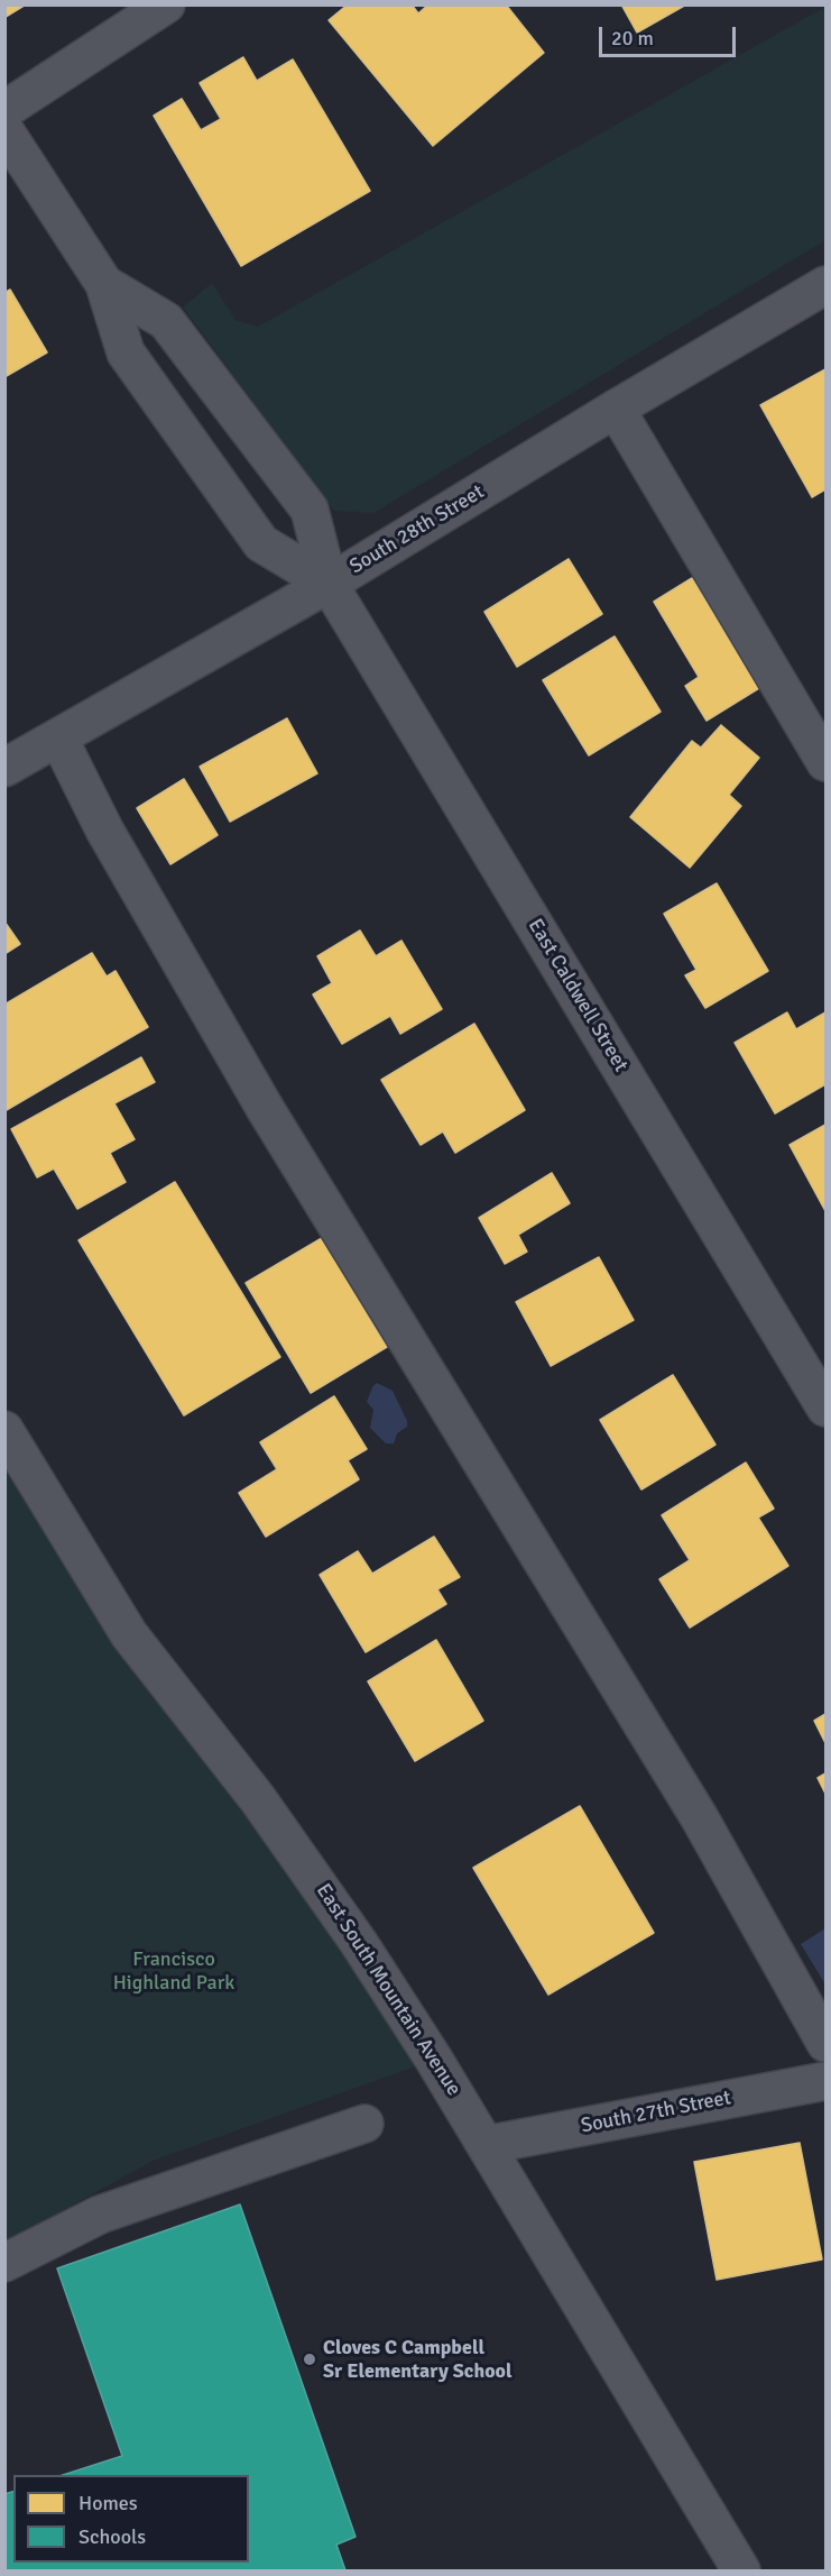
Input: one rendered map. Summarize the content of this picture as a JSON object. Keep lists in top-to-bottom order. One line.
{"streets":{"street":["South 28th Street","East Caldwell Street","East South Mountain Avenue","South 27th Street"]},"crossings":[["South 28th Street","East Caldwell Street"],["East South Mountain Avenue","South 27th Street"]],"parks":["Francisco Highland Park"],"places":["Cloves C Campbell Sr Elementary School"],"legend":["Homes","Schools"],"scale_bar":"20 m"}
